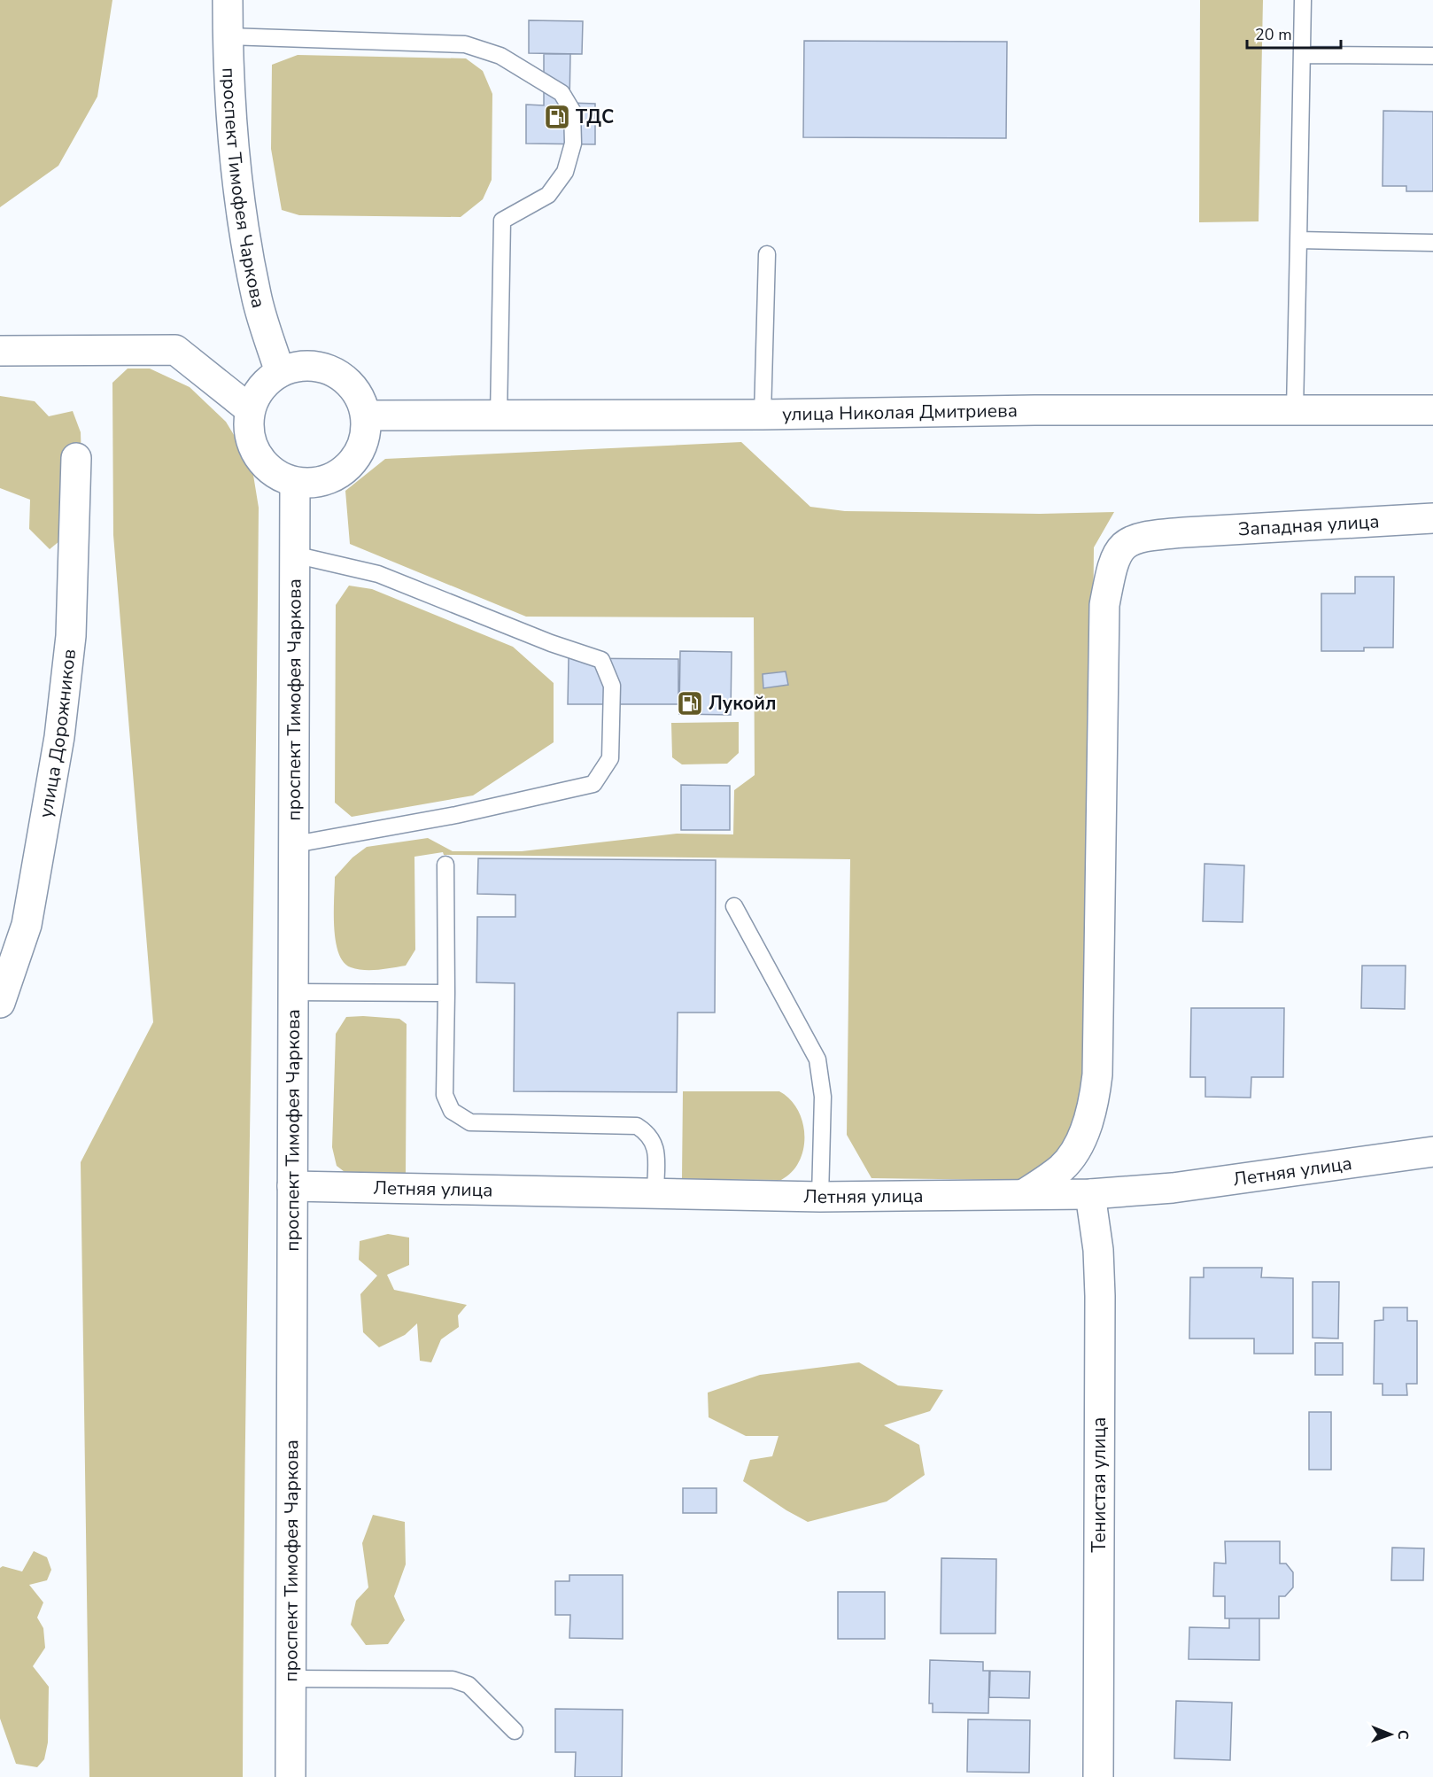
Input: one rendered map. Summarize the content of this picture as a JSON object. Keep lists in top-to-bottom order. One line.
{"streets":{"main road":["проспект Тимофея Чаркова","улица Николая Дмитриева","Западная улица","улица Дорожников","Летняя улица","Тенистая улица"]},"crossings":[["проспект Тимофея Чаркова","улица Николая Дмитриева"],["проспект Тимофея Чаркова","Летняя улица"],["Западная улица","Летняя улица"],["Летняя улица","Тенистая улица"]],"places":{"fuel station":["ТДС","Лукойл"]},"scale_bar":"20 m","north":"right"}
